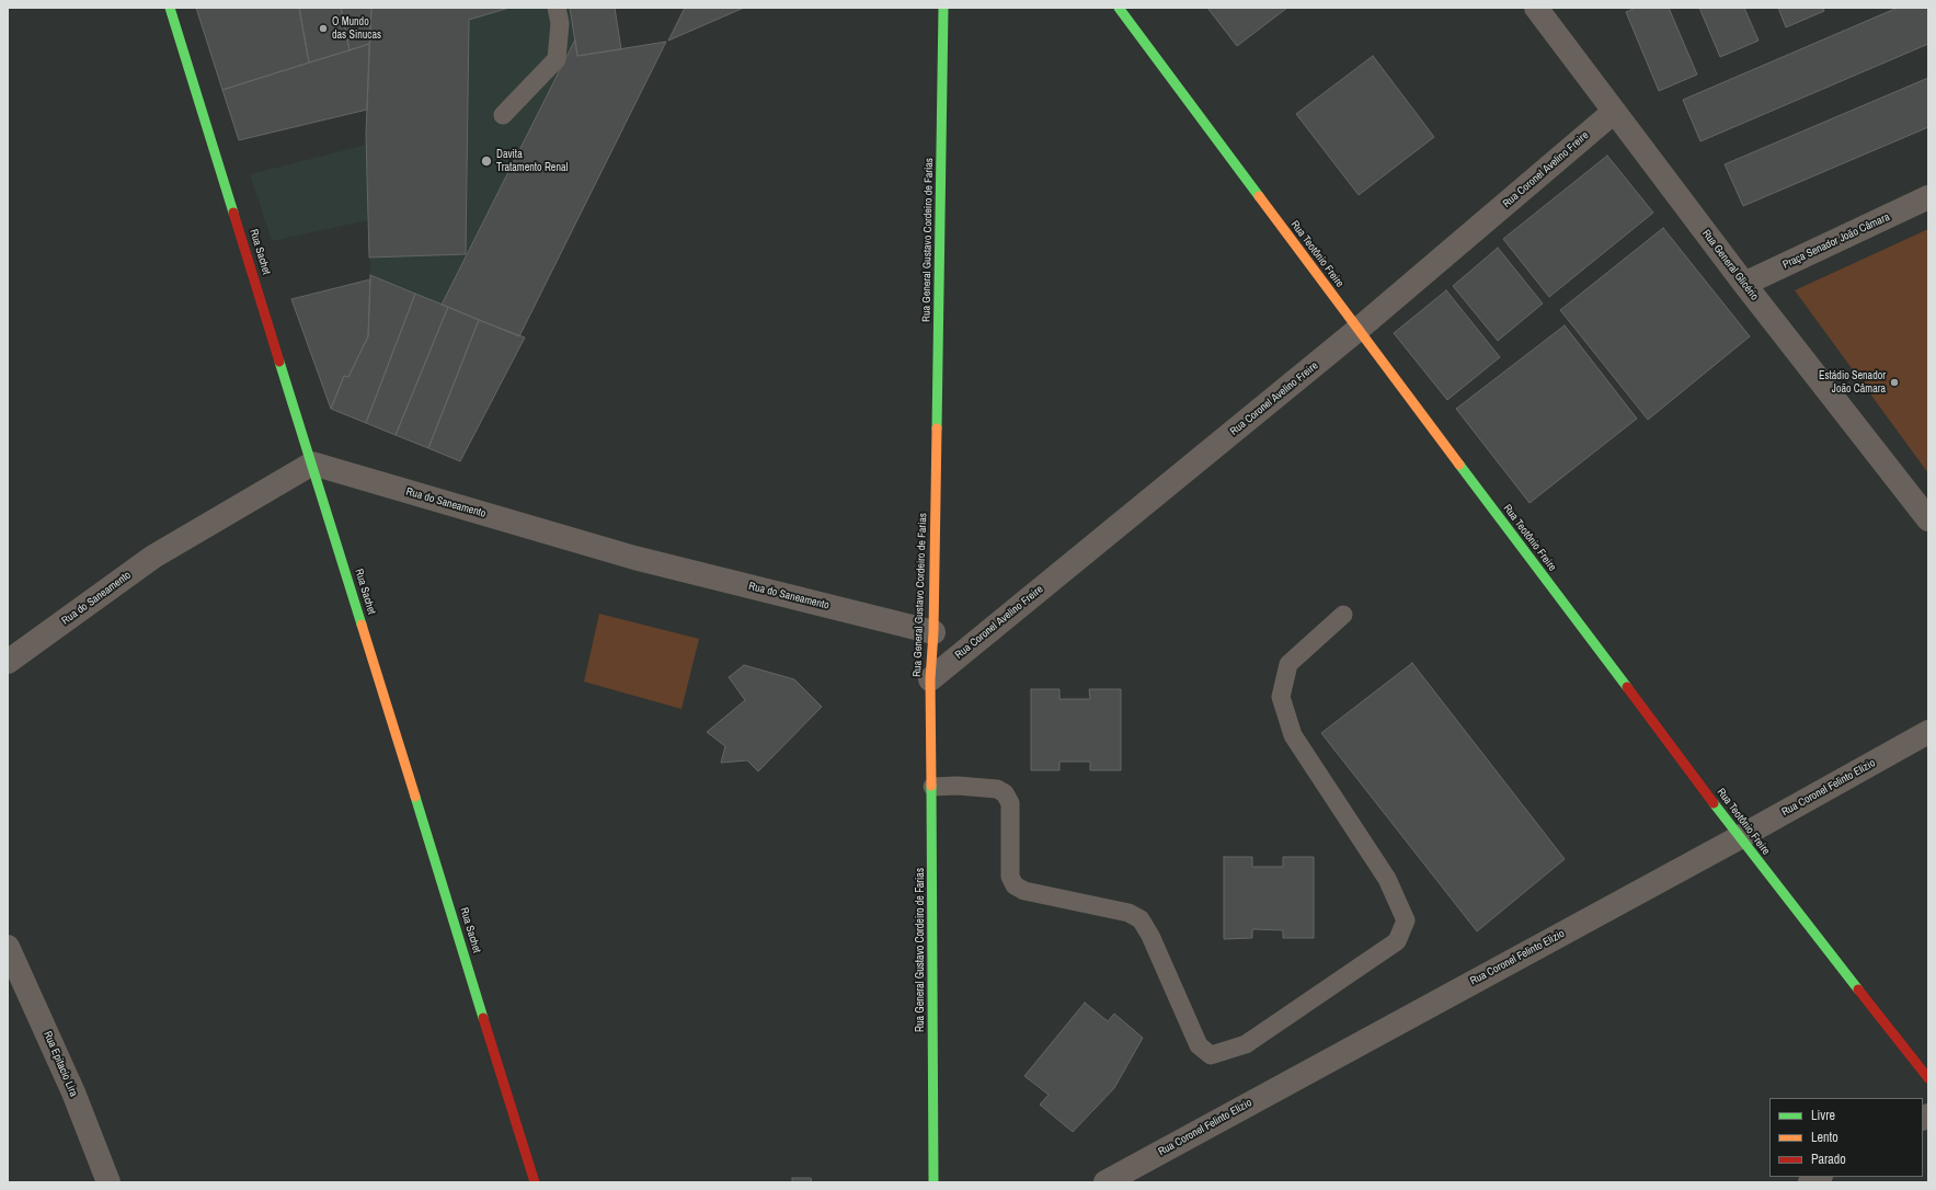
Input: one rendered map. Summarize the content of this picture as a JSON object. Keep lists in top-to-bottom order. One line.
{"streets":{"street":["Rua Coronel Avelino Freire","Rua General Gustavo Cordeiro de Farias","Praça Senador João Câmara","Rua Sachet","Rua Teotônio Freire","Rua General Glicério","Rua do Saneamento","Rua Coronel Felinto Elizio","Rua Epitacio Lira"]},"crossings":[["Rua Coronel Avelino Freire","Rua General Gustavo Cordeiro de Farias"],["Rua Coronel Avelino Freire","Rua Teotônio Freire"],["Rua Coronel Avelino Freire","Rua General Glicério"],["Rua General Gustavo Cordeiro de Farias","Rua do Saneamento"],["Praça Senador João Câmara","Rua General Glicério"],["Rua Sachet","Rua do Saneamento"],["Rua Teotônio Freire","Rua Coronel Felinto Elizio"]],"places":["O Mundo das Sinucas","Davita Tratamento Renal","Estádio Senador João Câmara"],"legend":["Livre","Lento","Parado"]}
